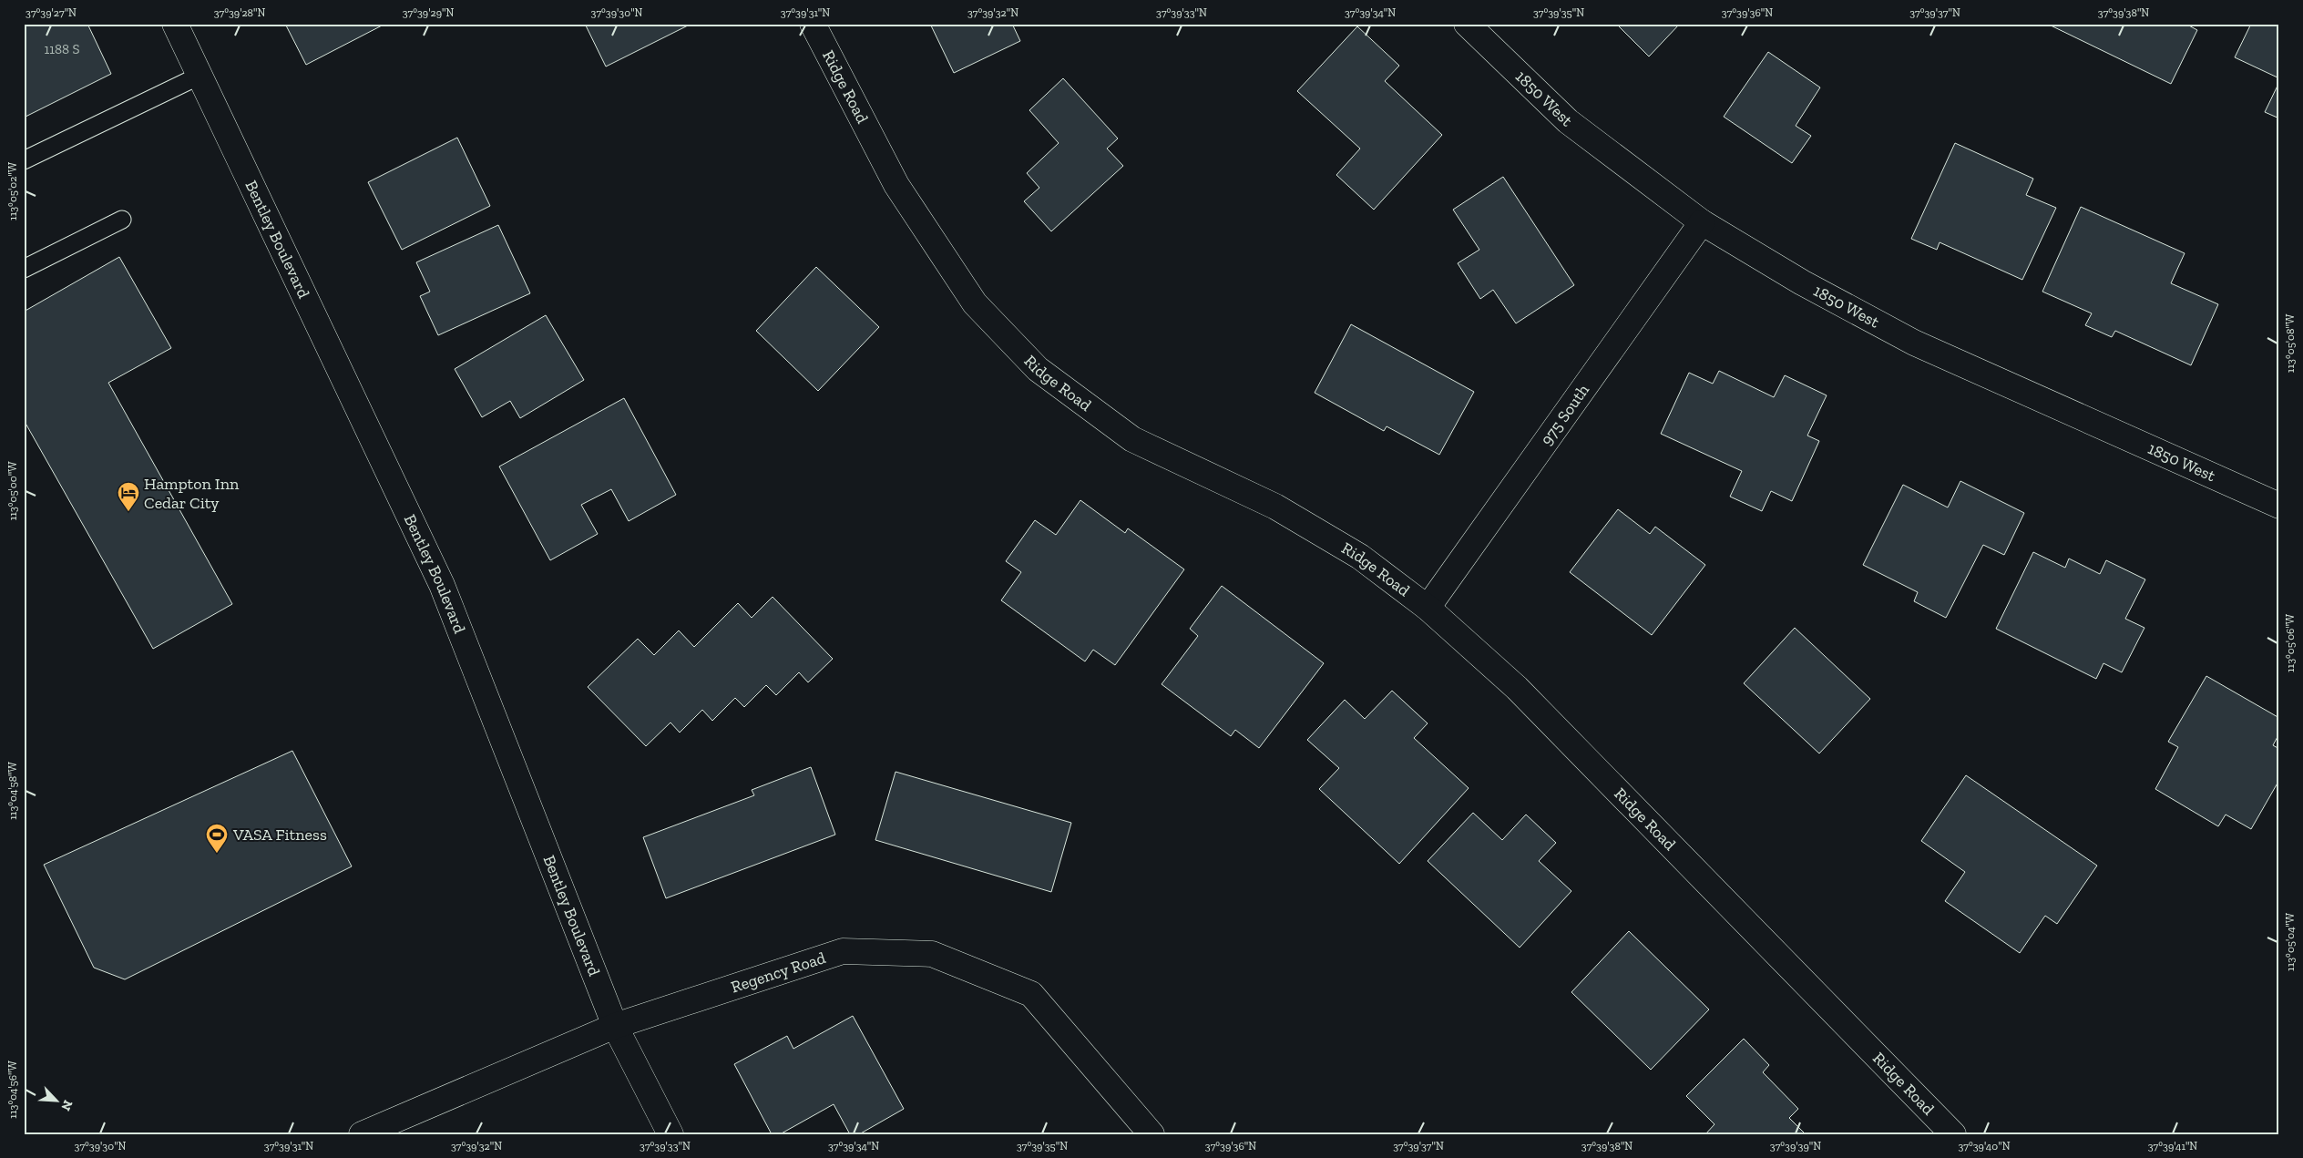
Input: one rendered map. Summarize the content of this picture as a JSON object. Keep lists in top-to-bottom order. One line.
{"streets":{"street":["Ridge Road","1850 West","Bentley Boulevard","975 South","Regency Road"]},"crossings":[["Ridge Road","975 South"],["1850 West","975 South"],["Bentley Boulevard","Regency Road"]],"places":{"hotel":["Hampton Inn Cedar City"],"sports":["VASA Fitness"]},"house_numbers":["1188 S"],"north":"bottom right","coordinates":["37°39'27\"N","37°39'28\"N","37°39'29\"N","37°39'30\"N","37°39'31\"N","37°39'32\"N","37°39'33\"N","37°39'34\"N","37°39'35\"N","37°39'36\"N","37°39'37\"N","37°39'38\"N","113°05'02\"W","113°05'08\"W","113°05'00\"W","113°05'06\"W","113°04'58\"W","113°05'04\"W","113°04'56\"W","37°39'39\"N","37°39'40\"N","37°39'41\"N"]}
